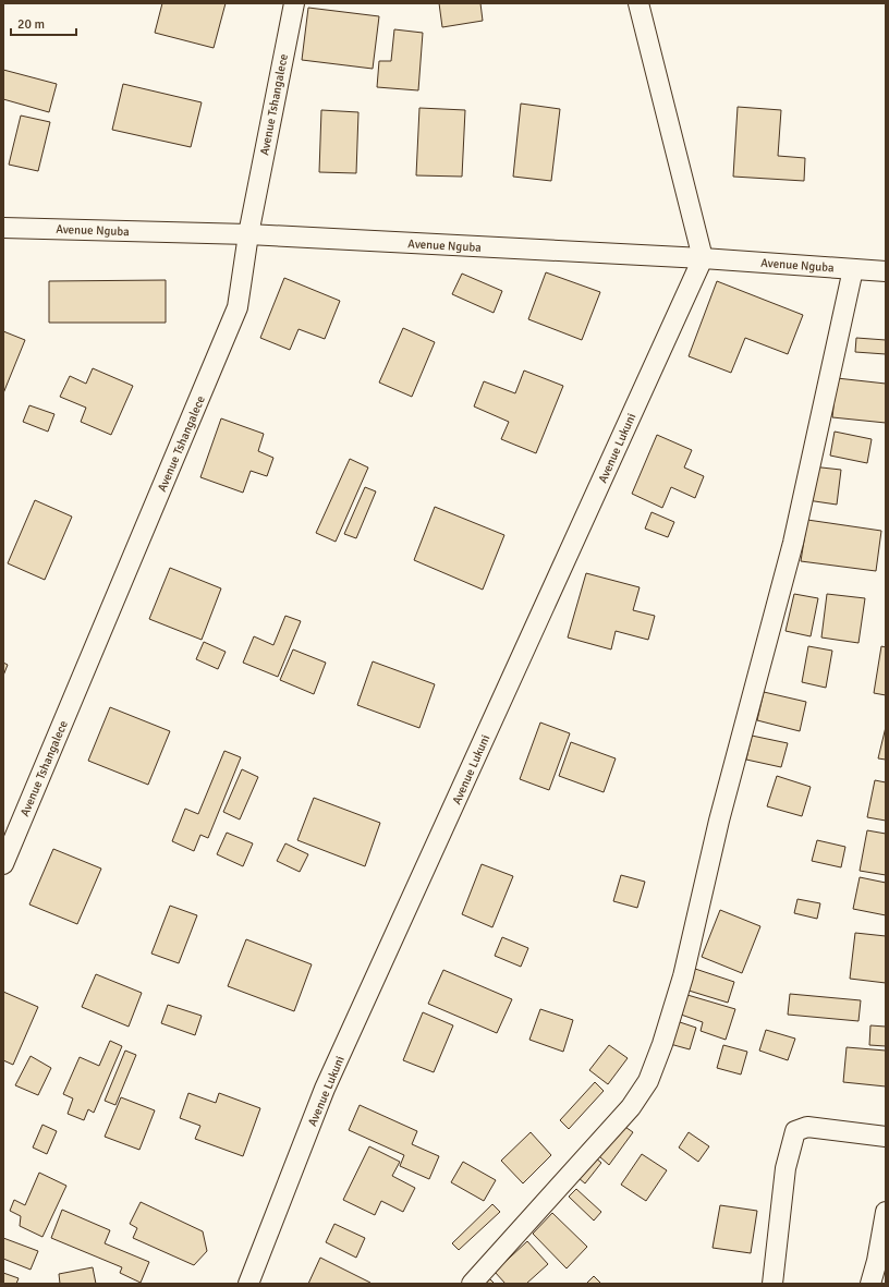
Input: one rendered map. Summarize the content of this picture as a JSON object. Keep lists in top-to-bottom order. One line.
{"streets":{"street":["Avenue Tshangalece","Avenue Nguba","Avenue Lukuni"]},"crossings":[["Avenue Tshangalece","Avenue Nguba"],["Avenue Nguba","Avenue Lukuni"]],"scale_bar":"20 m"}
